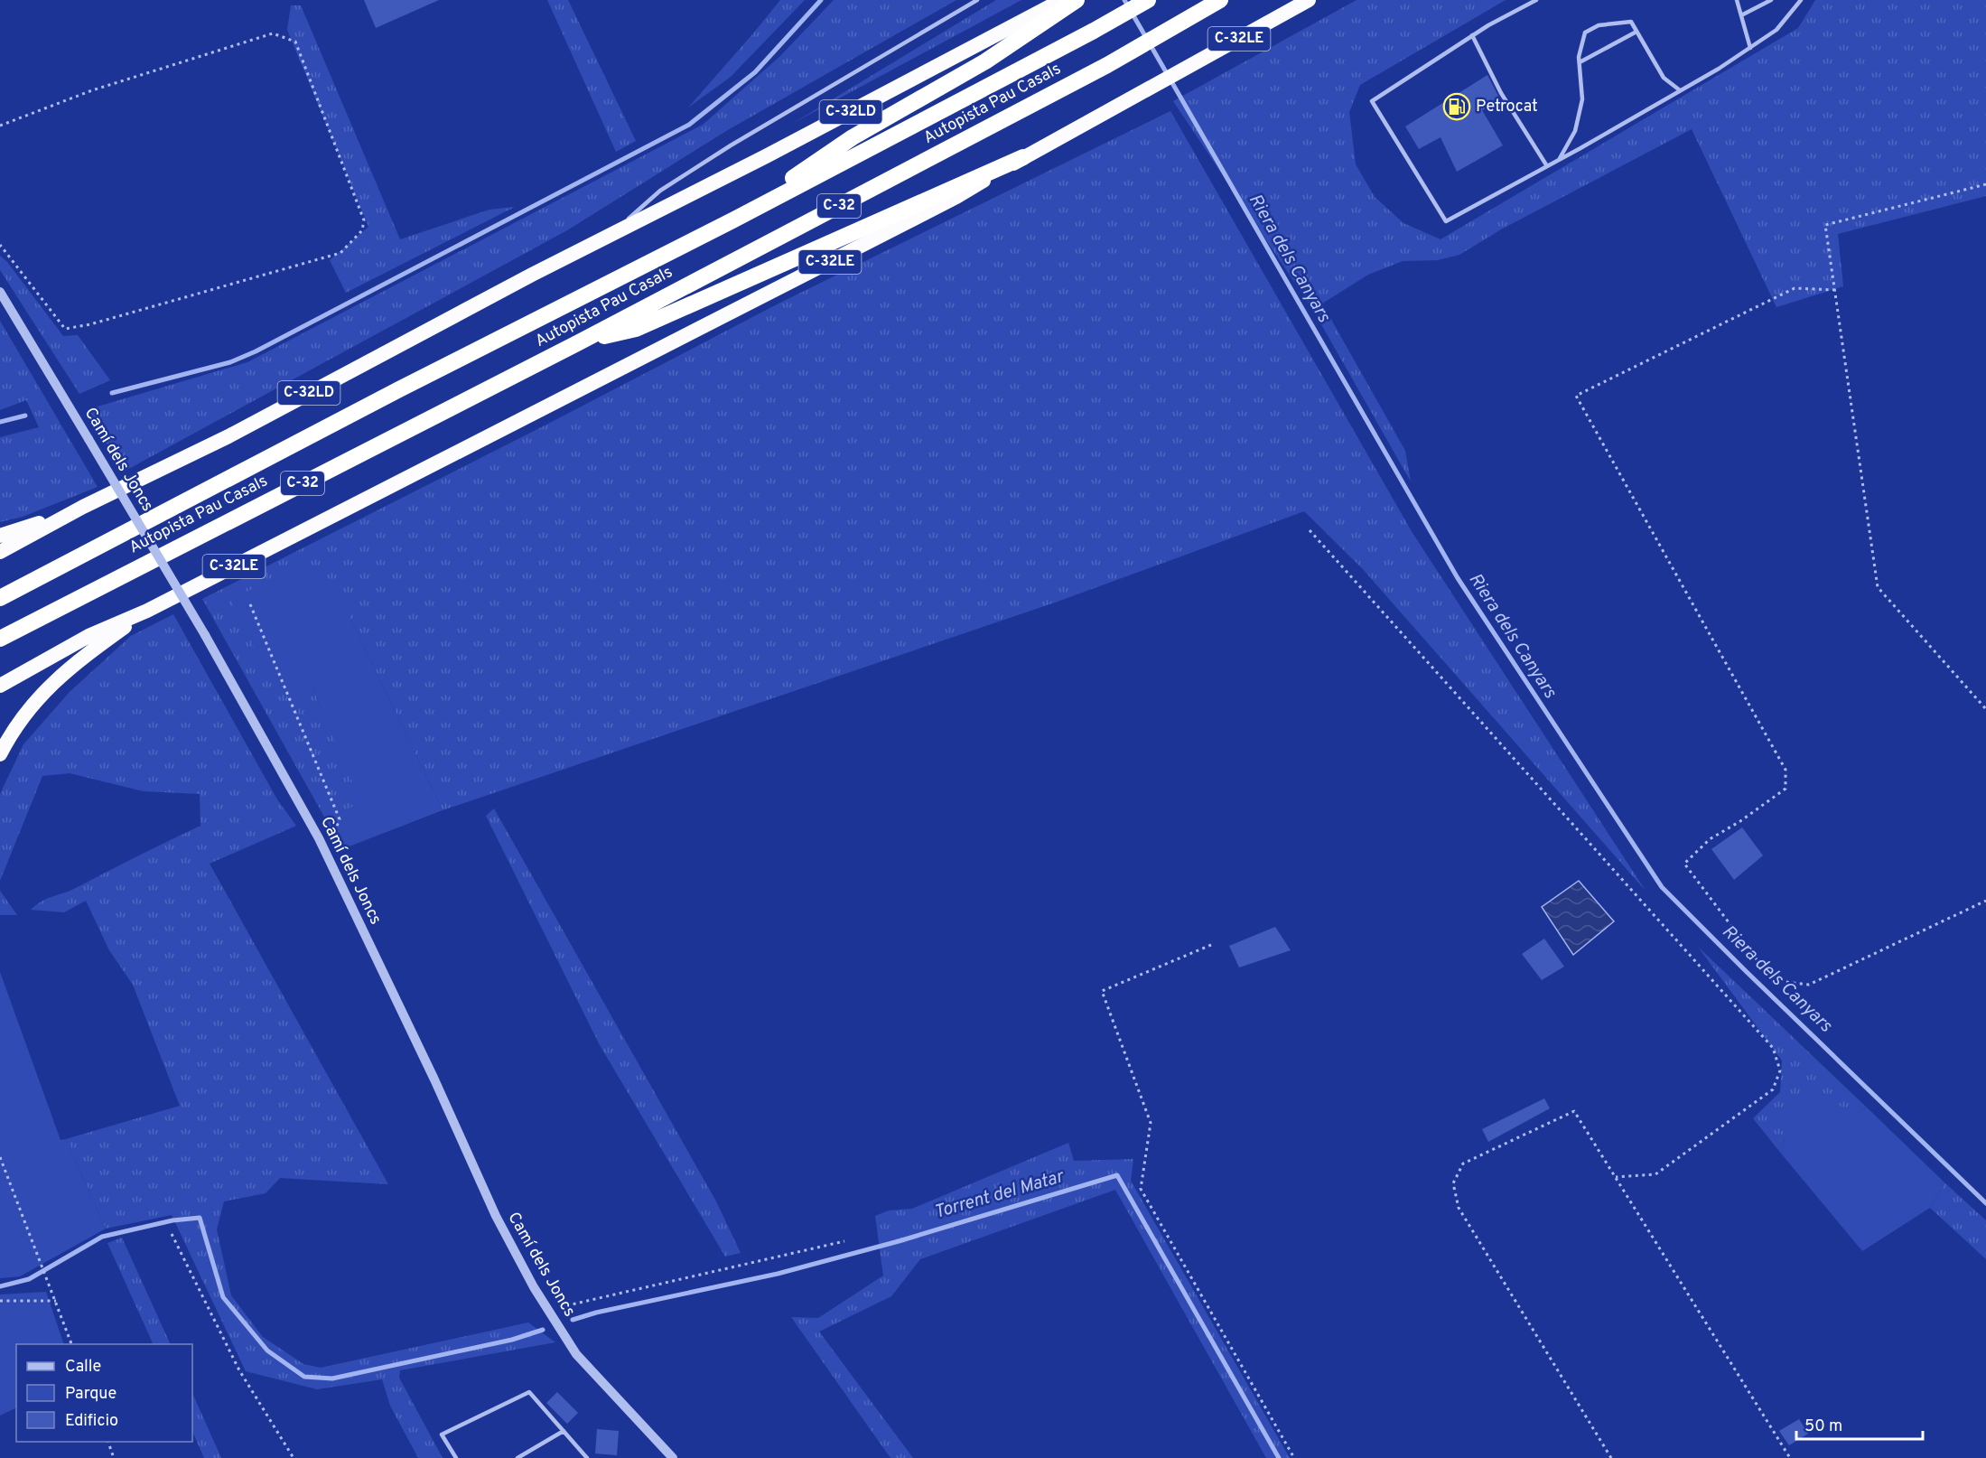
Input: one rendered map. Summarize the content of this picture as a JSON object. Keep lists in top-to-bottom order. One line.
{"streets":{"highway":["C-32LE","Autopista Pau Casals","C-32LD","C-32"],"street":["Camí dels Joncs"]},"crossings":[["C-32LE","C-32"],["Autopista Pau Casals","C-32"],["C-32LD","C-32"]],"water":["Riera dels Canyars","Torrent del Matar"],"places":{"fuel station":["Petrocat"]},"legend":["Calle","Parque","Edificio"],"scale_bar":"50 m"}
